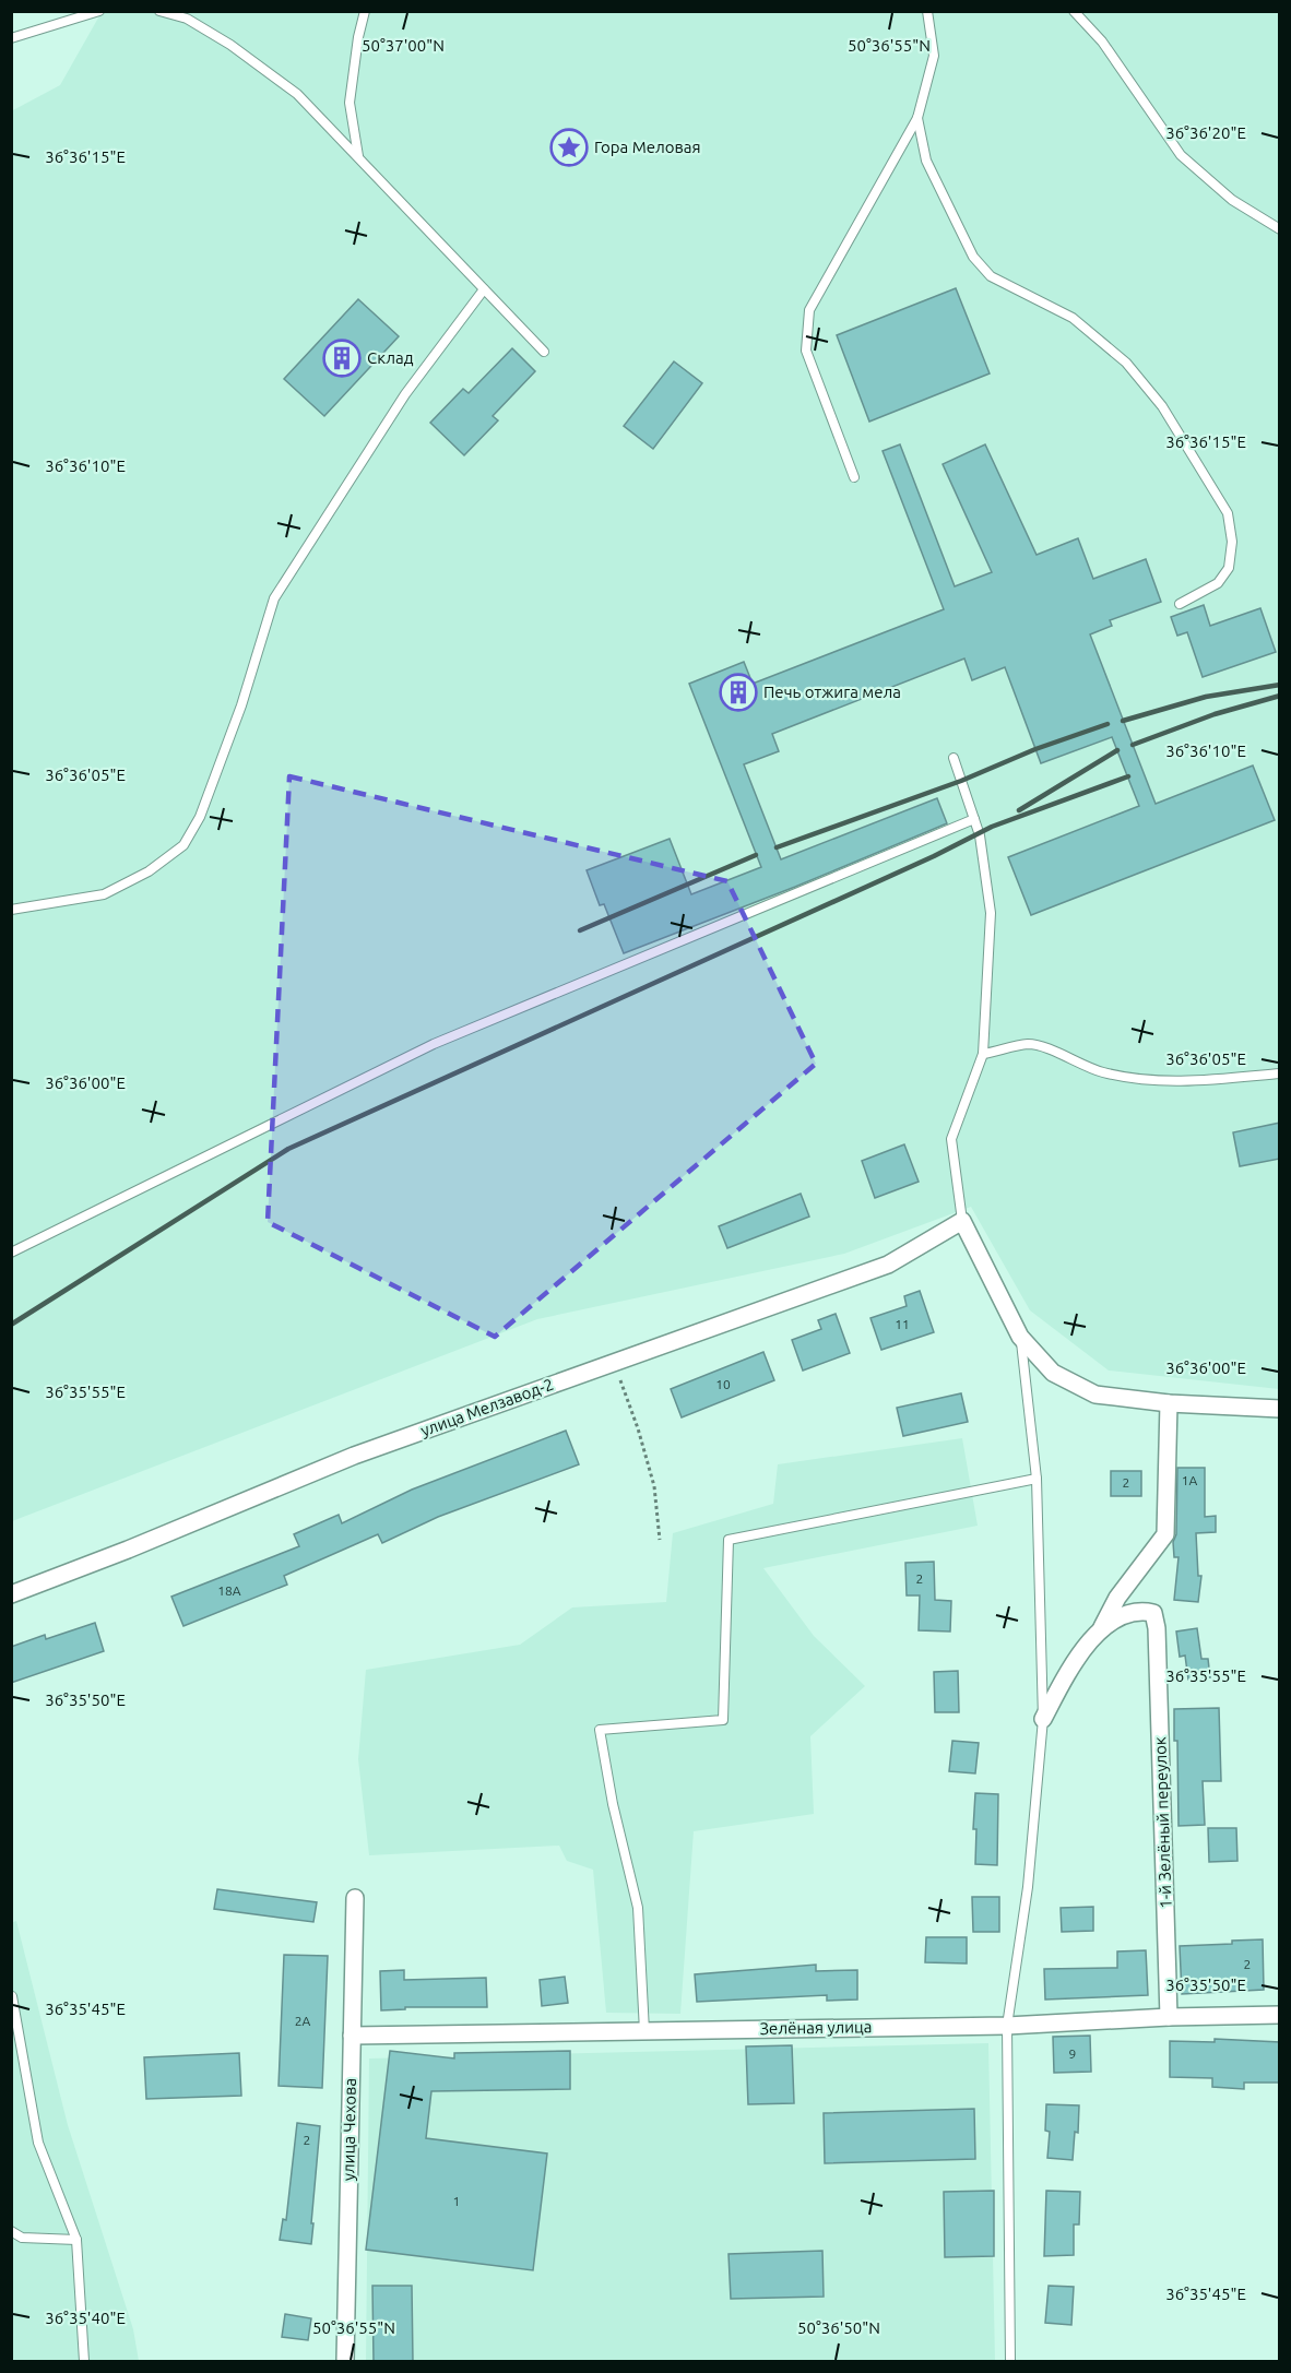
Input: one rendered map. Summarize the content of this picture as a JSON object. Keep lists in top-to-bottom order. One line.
{"streets":{"street":["улица Мелзавод-2","1-й Зелёный переулок","Зелёная улица","улица Чехова"]},"crossings":[["1-й Зелёный переулок","Зелёная улица"],["Зелёная улица","улица Чехова"]],"places":{"place":["Гора Меловая"],"building":["Склад","Печь отжига мела"]},"house_numbers":["11","10","1А","2","2","18А","2","2А","9","2","1"],"coordinates":["50°36'55\"N","50°37'00\"N","36°36'20\"E","36°36'15\"E","36°36'10\"E","36°36'05\"E","36°36'00\"E","36°35'55\"E","36°35'50\"E","36°35'45\"E","36°35'40\"E","50°36'50\"N"]}
